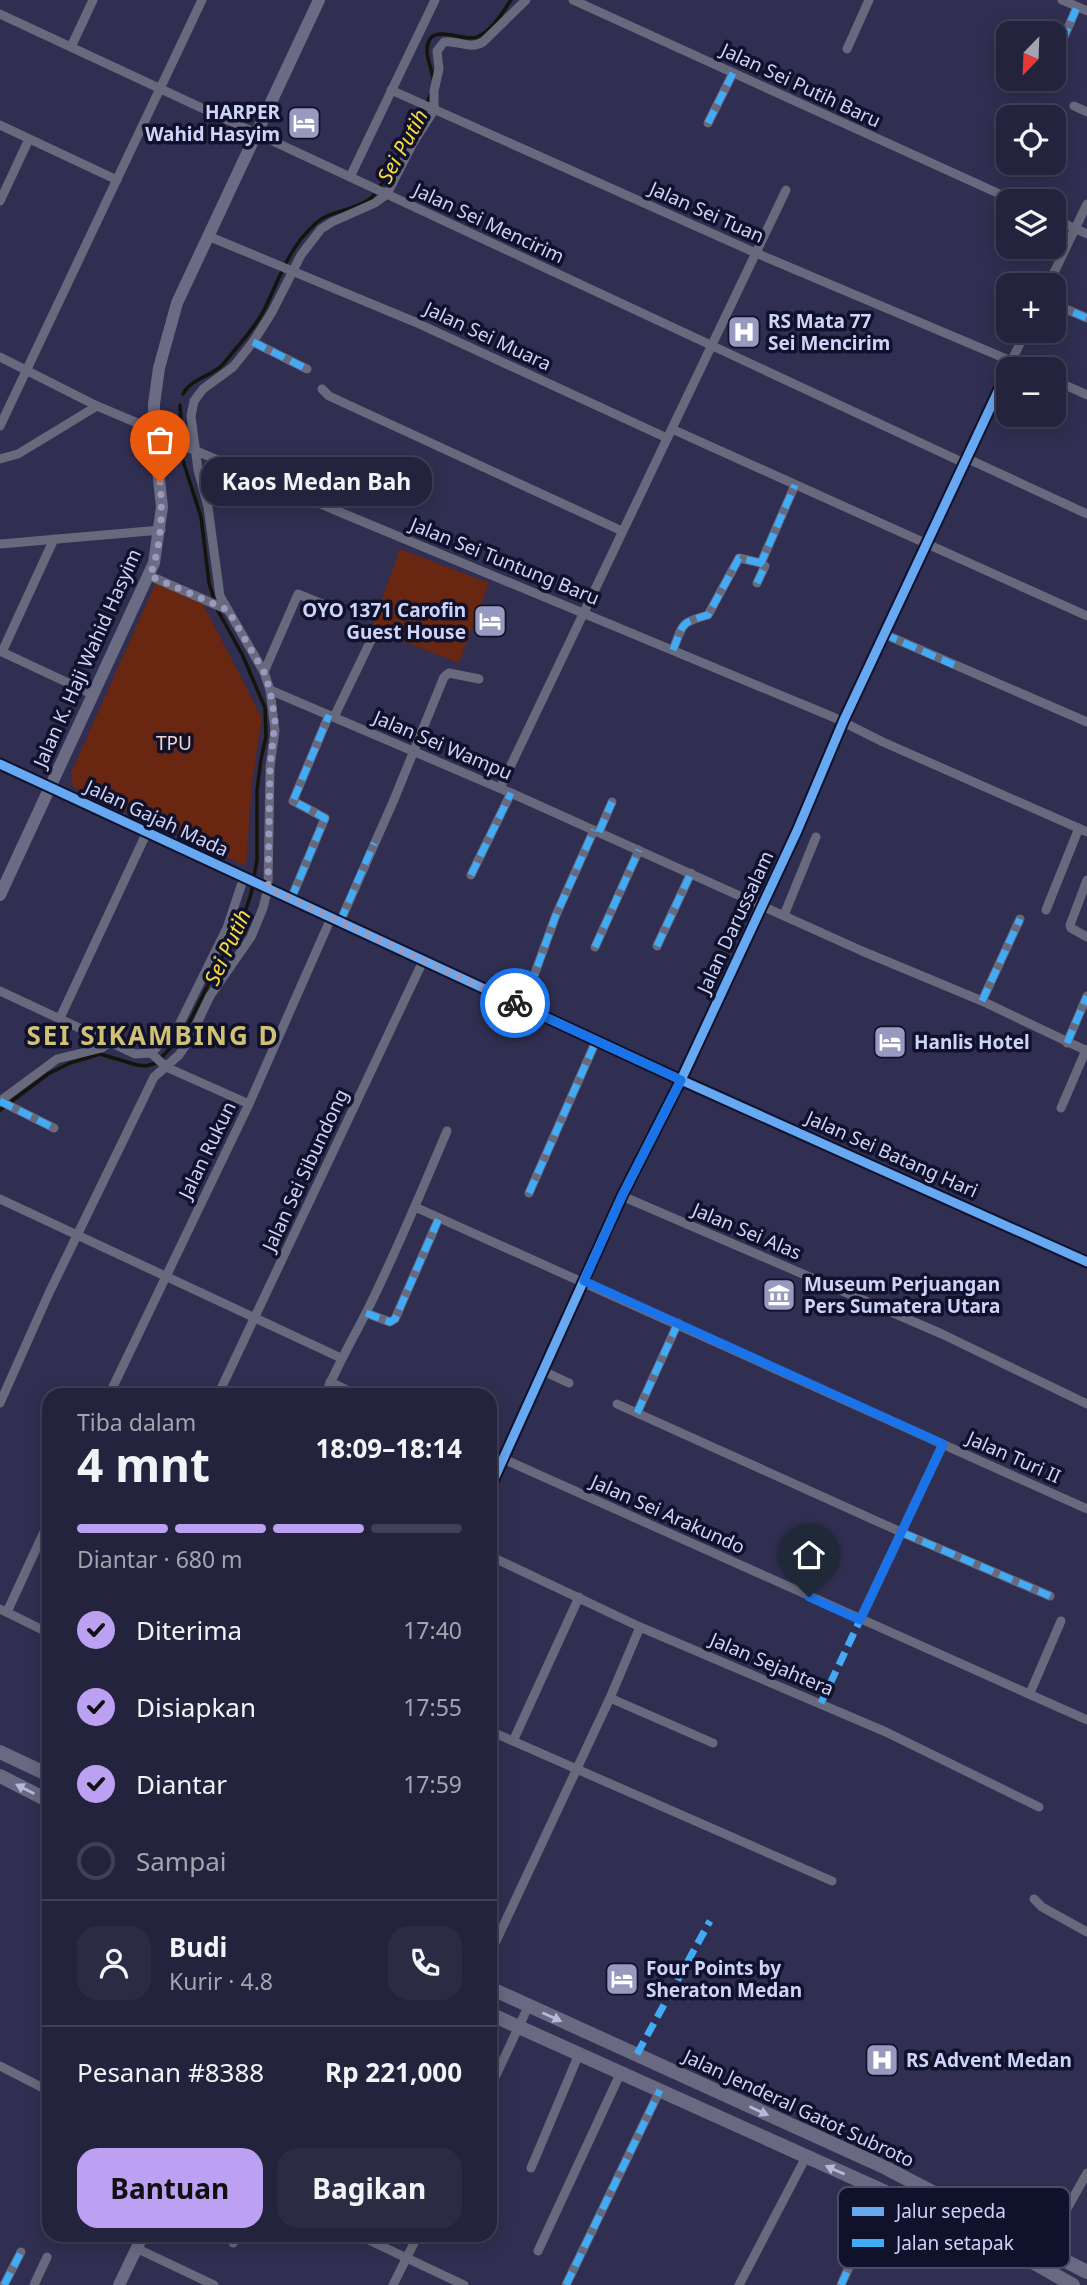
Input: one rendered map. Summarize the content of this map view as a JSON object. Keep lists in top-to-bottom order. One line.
{"streets":{"main road":["Jalan Jenderal Gatot Subroto"],"street":["Jalan Sei Putih Baru","Jalan Sei Tuan","Jalan Sei Mencirim","Jalan Sei Muara","Jalan Sei Tuntung Baru","Jalan K. Haji Wahid Hasyim","Jalan Sei Wampu","Jalan Gajah Mada","Jalan Darussalam","Jalan Rukun","Jalan Sei Batang Hari","Jalan Sei Sibundong","Jalan Sei Alas","Jalan Turi II","Jalan Sei Arakundo","Jalan Sejahtera"]},"crossings":[["Jalan Sei Mencirim","Jalan K. Haji Wahid Hasyim"],["Jalan Sei Mencirim","Jalan Darussalam"],["Jalan Sei Muara","Jalan K. Haji Wahid Hasyim"],["Jalan Sei Muara","Jalan Darussalam"],["Jalan Sei Tuntung Baru","Jalan K. Haji Wahid Hasyim"],["Jalan Sei Tuntung Baru","Jalan Darussalam"],["Jalan K. Haji Wahid Hasyim","Jalan Gajah Mada"],["Jalan Sei Wampu","Jalan Darussalam"],["Jalan Sei Wampu","Jalan Rukun"],["Jalan Gajah Mada","Jalan Darussalam"],["Jalan Gajah Mada","Jalan Rukun"],["Jalan Gajah Mada","Jalan Sei Batang Hari"],["Jalan Gajah Mada","Jalan Sei Sibundong"],["Jalan Darussalam","Jalan Sei Batang Hari"],["Jalan Darussalam","Jalan Sei Alas"],["Jalan Darussalam","Jalan Turi II"],["Jalan Darussalam","Jalan Sei Arakundo"]],"districts":["SEI SIKAMBING D"],"water":["Sei Putih"],"parks":["TPU"],"places":{"hotel":["HARPER Wahid Hasyim","OYO 1371 Carofin Guest House","Hanlis Hotel","Four Points by Sheraton Medan"],"hospital":["RS Mata 77 Sei Mencirim","RS Advent Medan"],"other":["Kaos Medan Bah"],"museum":["Museum Perjuangan Pers Sumatera Utara"]},"legend":["Jalur sepeda","Jalan setapak"],"north":"bottom left","page":{"map_buttons":["+","−"],"bubble":"Kaos Medan Bah","heading":["4 mnt","Tiba dalam","18:09–18:14"],"panel":["Budi","Kurir · 4.8","Pesanan #8388","Rp 221,000"],"bar":"Diantar · 680 m","list":[["Diterima","17:40"],["Disiapkan","17:55"],["Diantar","17:59"],"Sampai"],"buttons":["Bantuan","Bagikan"]}}
